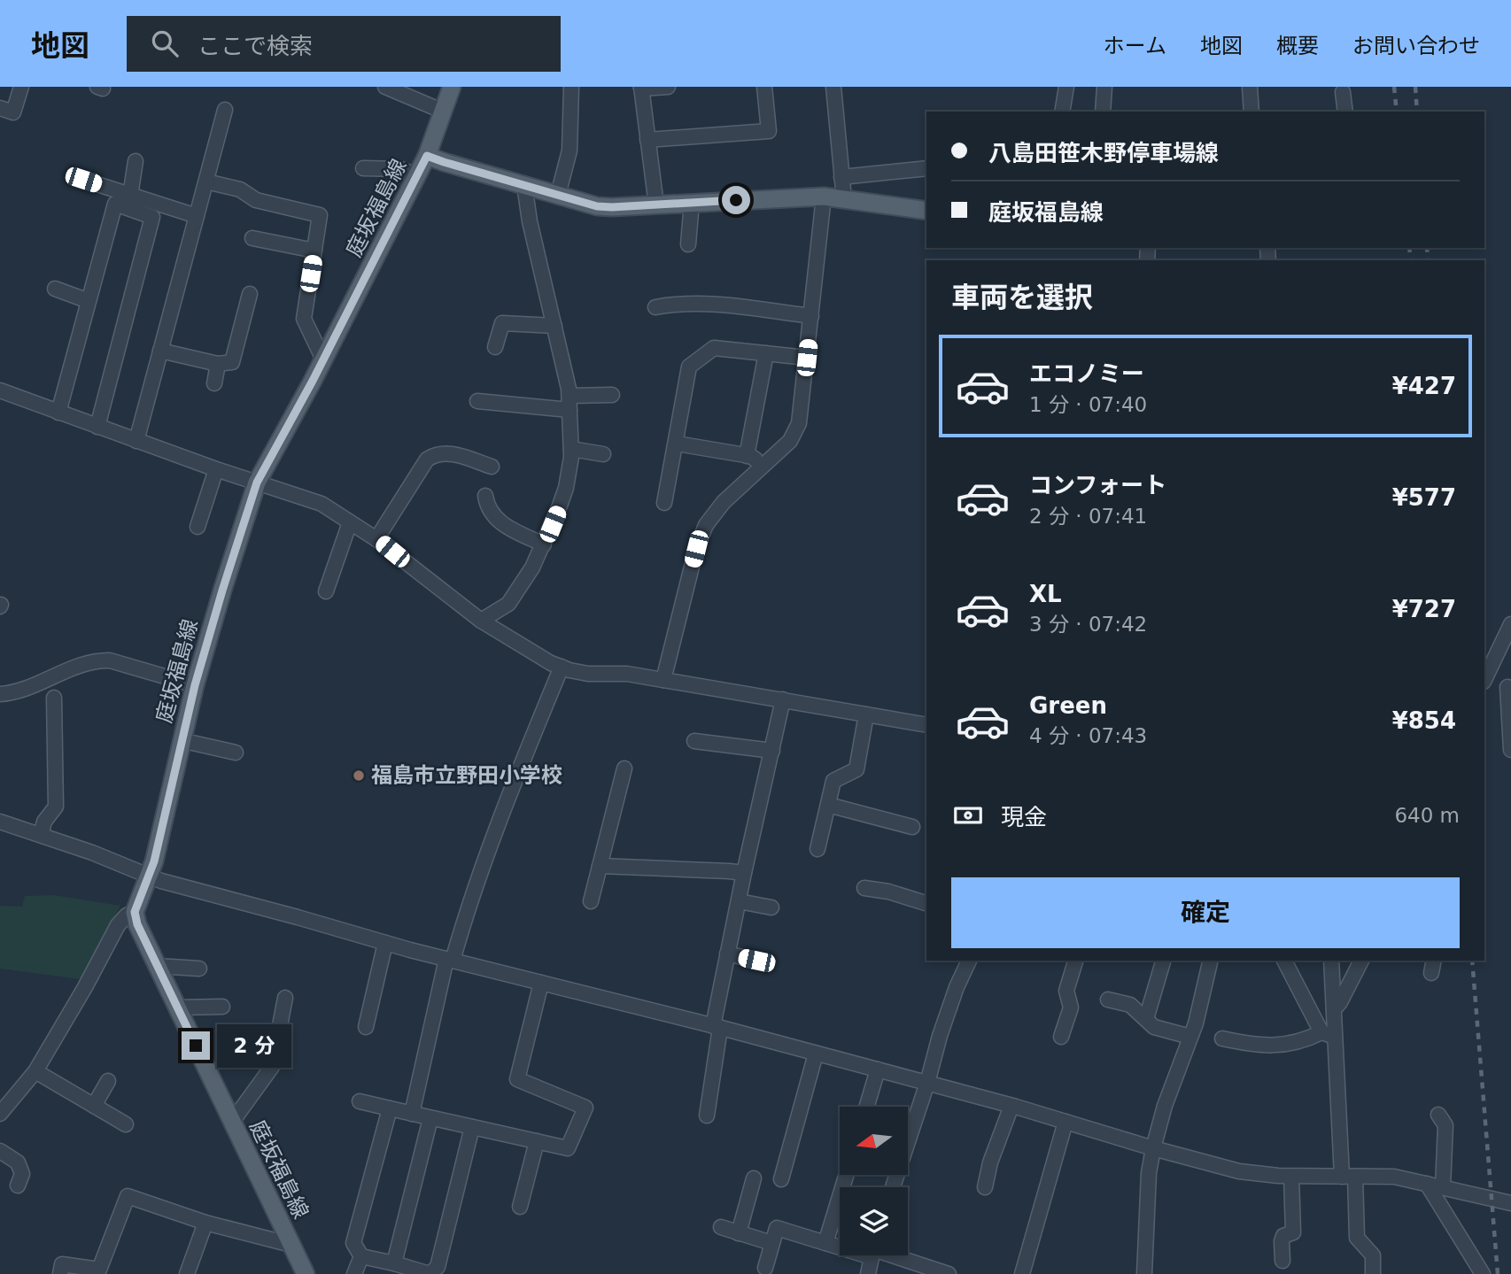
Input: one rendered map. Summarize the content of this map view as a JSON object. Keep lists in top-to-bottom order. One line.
{"streets":{"main road":["庭坂福島線"]},"places":["福島市立野田小学校"],"north":"left","page":{"header":"地図","search":"ここで検索","nav":["ホーム","地図","概要","お問い合わせ"],"banner":["八島田笹木野停車場線","庭坂福島線"],"heading":"車両を選択","list":[{"name":"エコノミー","note":"1 分 · 07:40","value":"¥427"},{"name":"コンフォート","note":"2 分 · 07:41","value":"¥577"},{"name":"XL","note":"3 分 · 07:42","value":"¥727"},{"name":"Green","note":"4 分 · 07:43","value":"¥854"}],"pay":["現金","640 m"],"buttons":"確定","bubble":"2 分"}}
